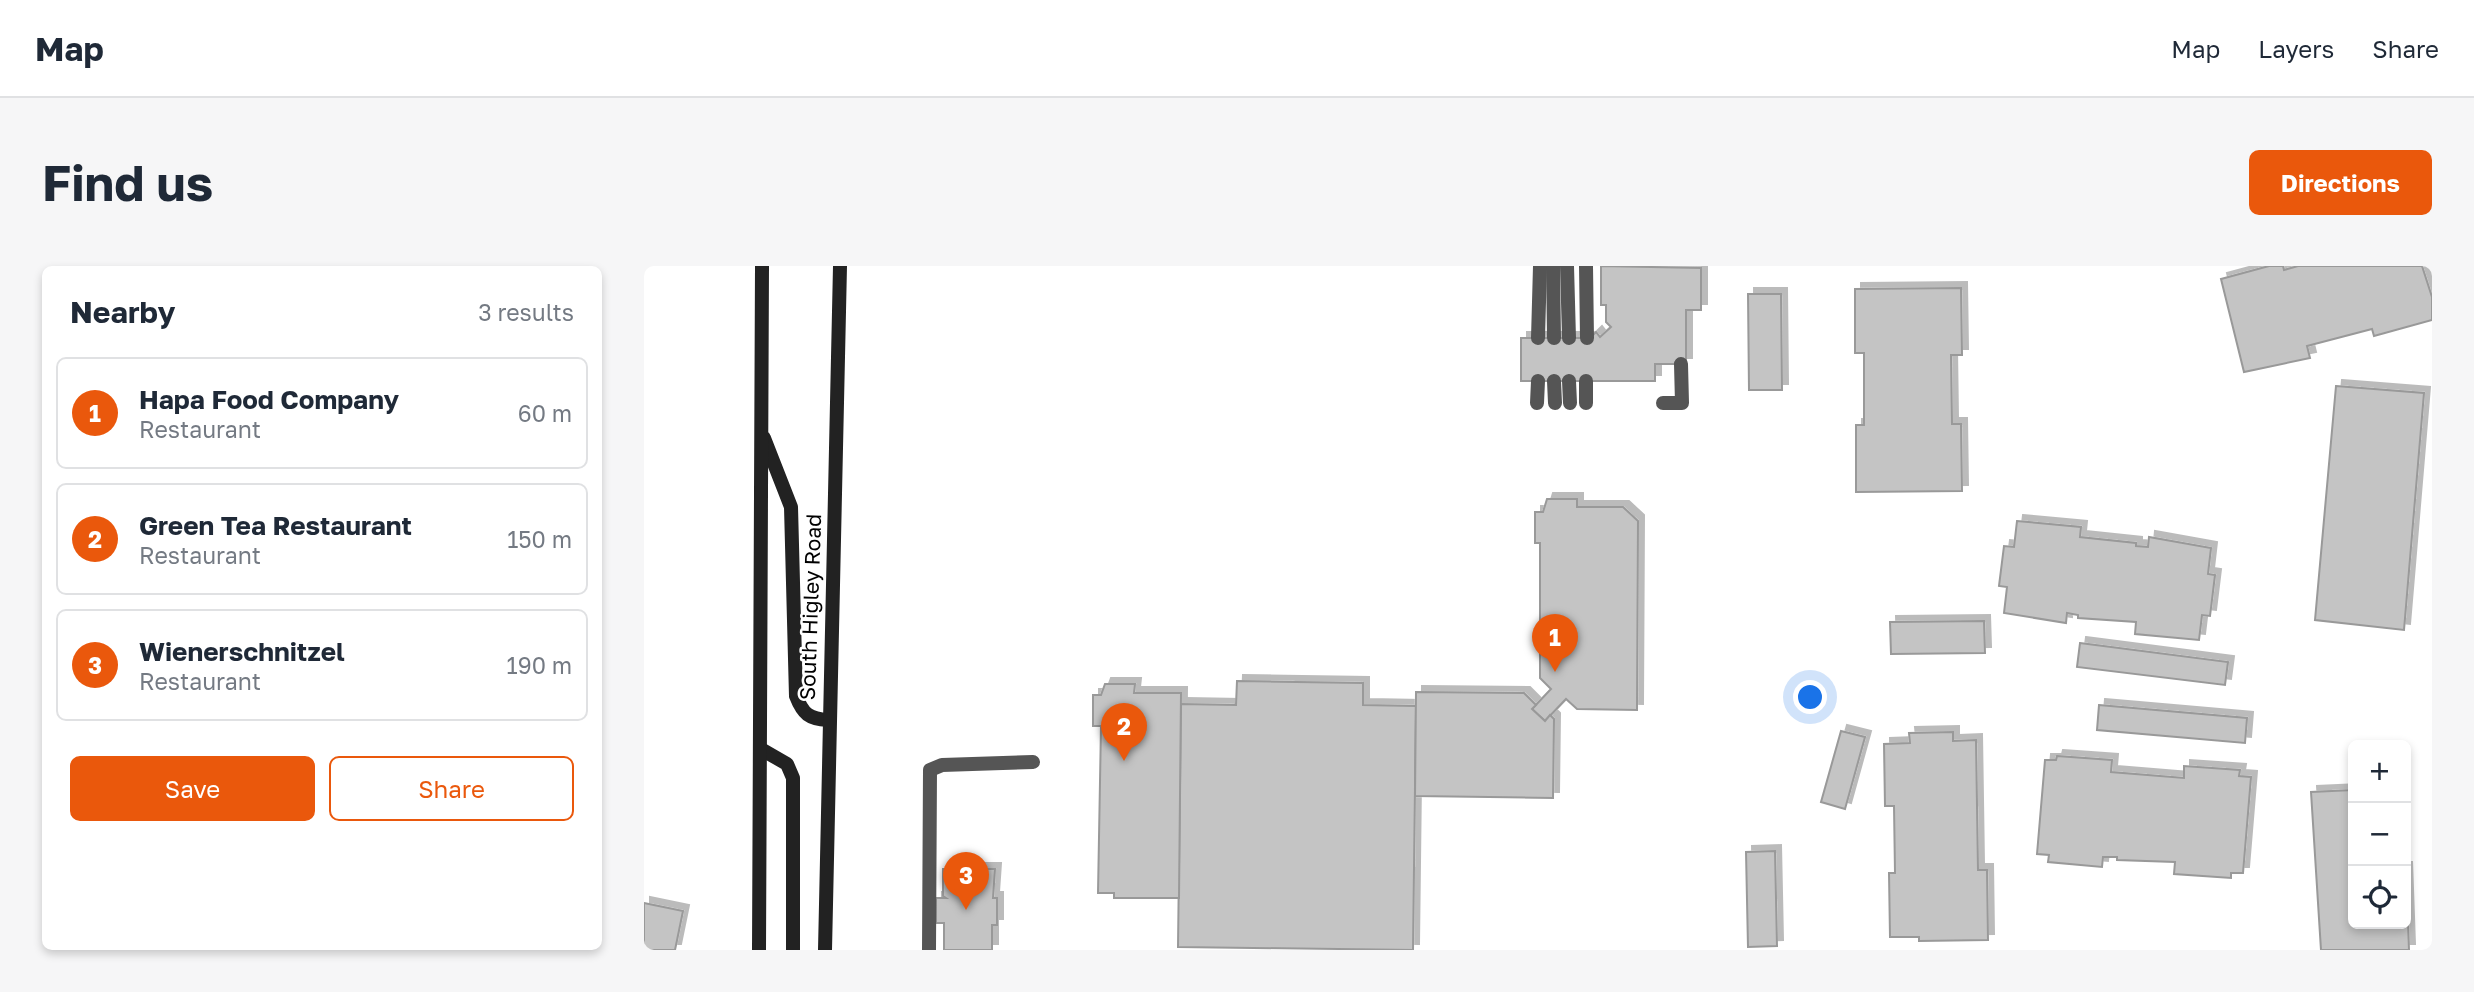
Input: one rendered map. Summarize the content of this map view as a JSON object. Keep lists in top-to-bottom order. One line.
{"streets":{"main road":["South Higley Road"]},"page":{"header":"Map","nav":["Map","Layers","Share"],"buttons":["Directions",["Save","Share"]],"title":"Find us","heading":["Nearby","3 results"],"list":[{"mark":"1","name":"Hapa Food Company","note":"Restaurant","value":"60 m"},{"mark":"2","name":"Green Tea Restaurant","note":"Restaurant","value":"150 m"},{"mark":"3","name":"Wienerschnitzel","note":"Restaurant","value":"190 m"}],"pins":["1","2","3"],"map_buttons":["+","−"]}}
